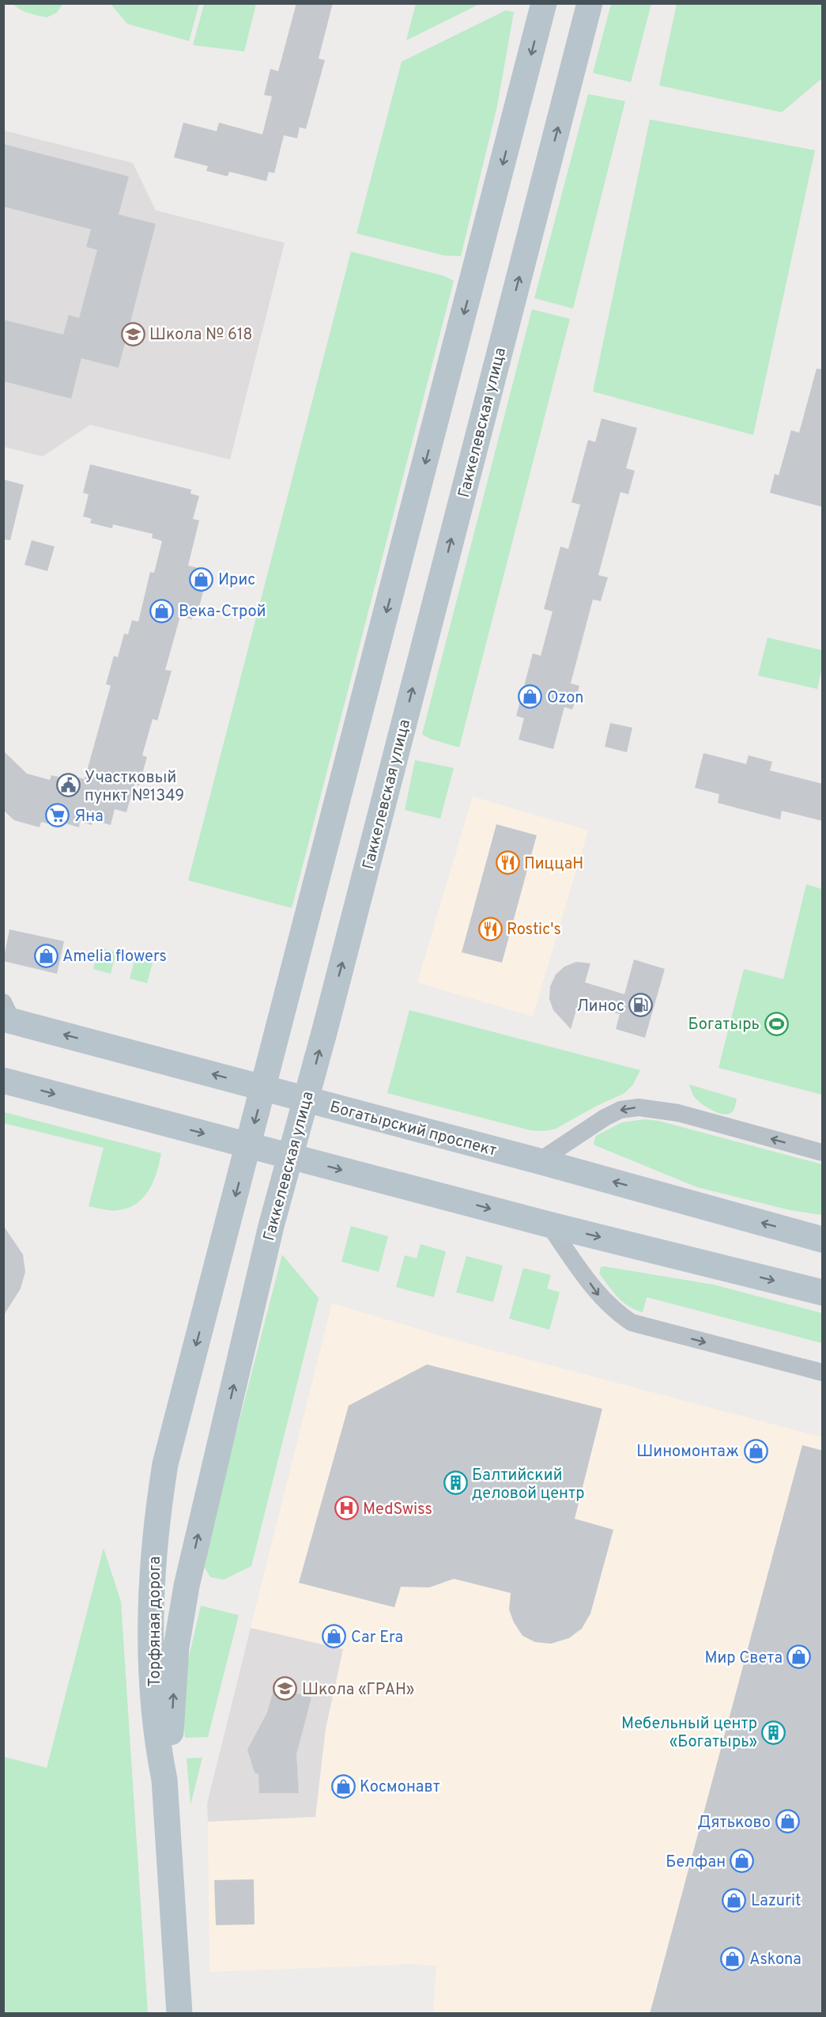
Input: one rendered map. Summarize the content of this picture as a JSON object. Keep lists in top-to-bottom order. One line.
{"streets":{"main road":["Гаккелевская улица","Богатырский проспект","Торфяная дорога"]},"crossings":[["Гаккелевская улица","Богатырский проспект"],["Гаккелевская улица","Торфяная дорога"]],"places":{"school or university":["Школа № 618","Школа «ГРАН»"],"shop":["Ирис","Века-Строй","Ozon","Amelia flowers","Шиномонтаж","Car Era","Мир Света","Космонавт","Дятьково","Белфан","Lazurit","Askona"],"public building":["Участковый пункт №1349"],"supermarket":["Яна"],"restaurant":["ПиццаН","Rostic's"],"fuel station":["Линос"],"sports":["Богатырь"],"building":["Балтийский деловой центр","Мебельный центр «Богатырь»"],"hospital":["MedSwiss"]}}
